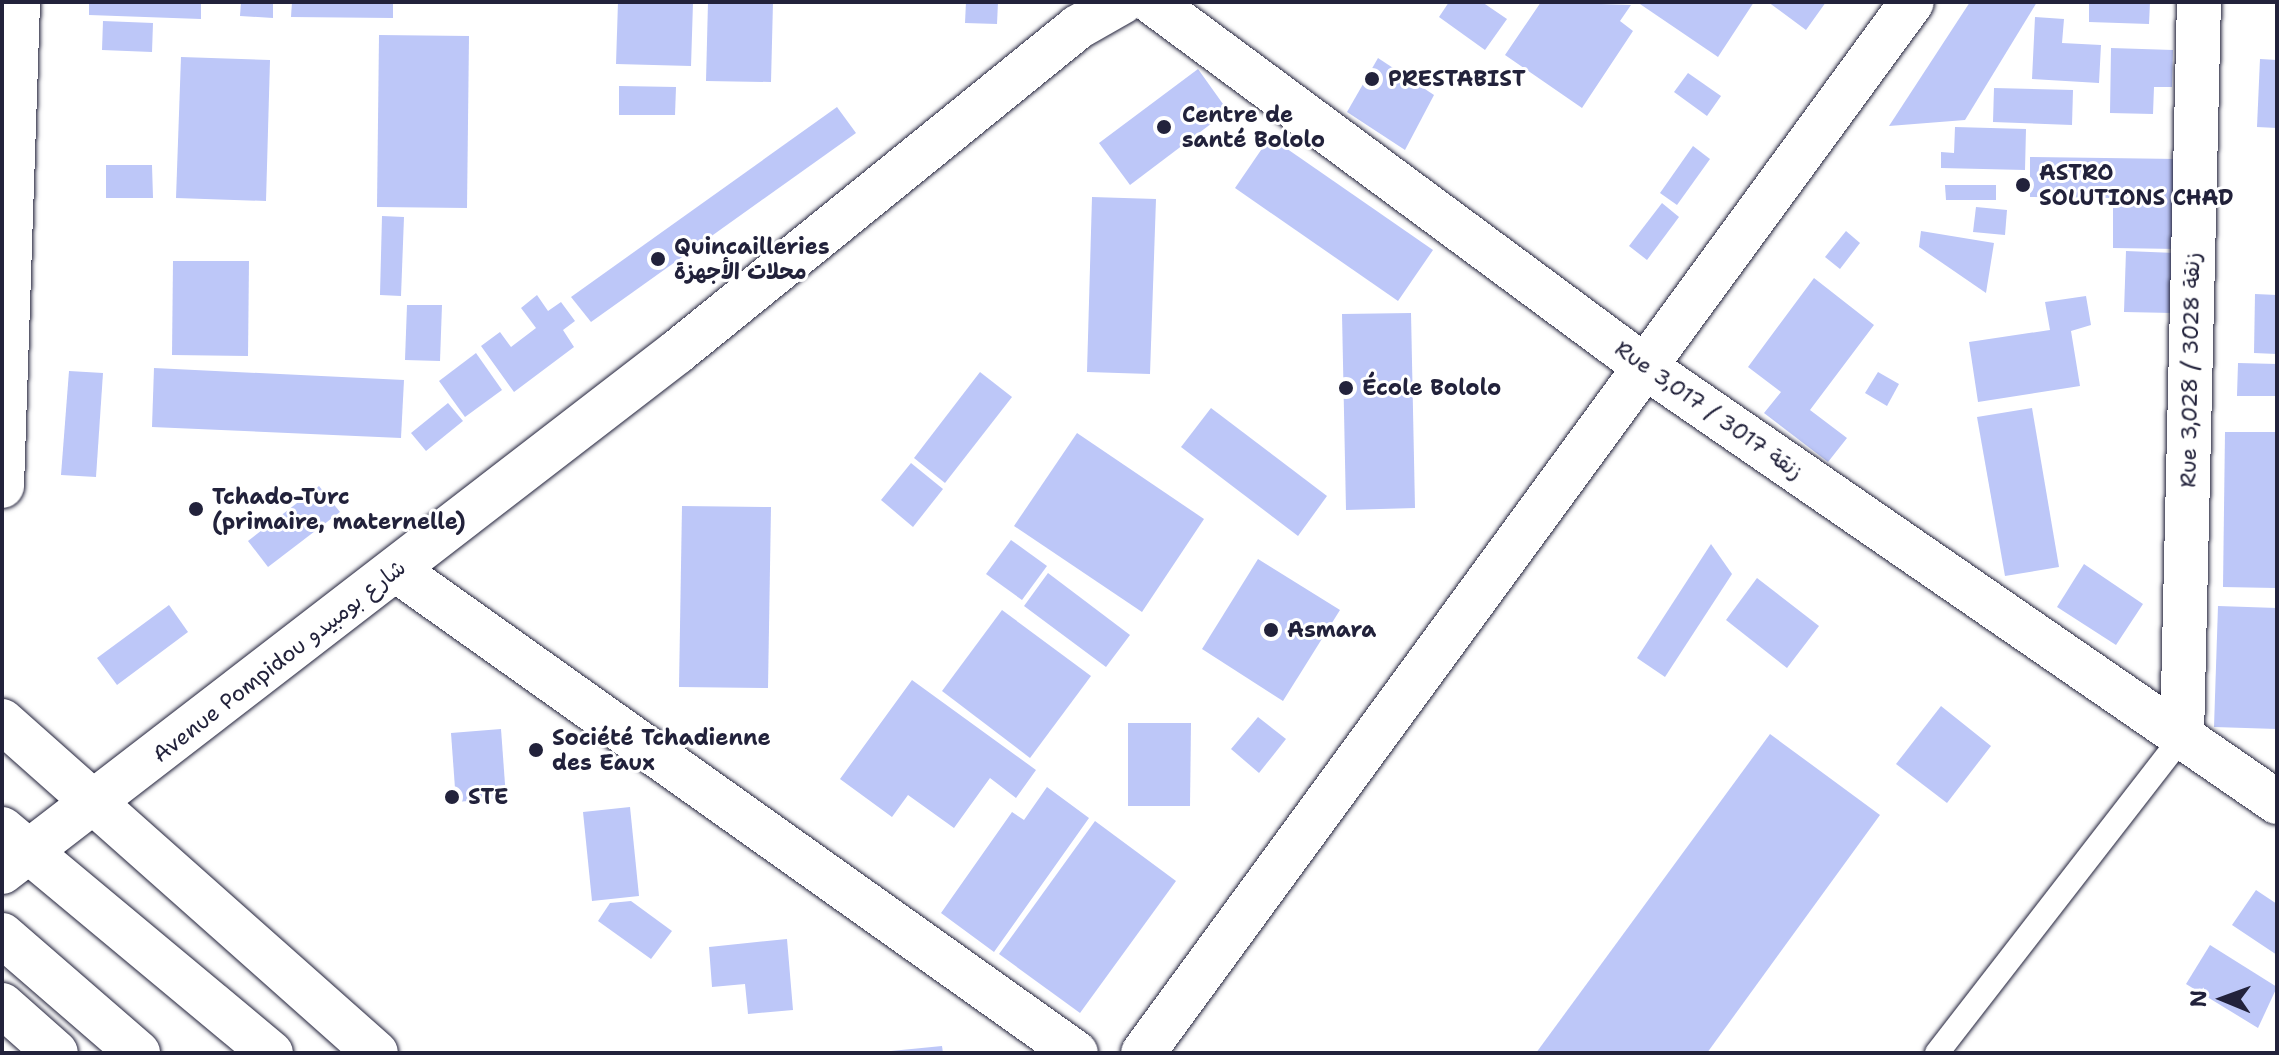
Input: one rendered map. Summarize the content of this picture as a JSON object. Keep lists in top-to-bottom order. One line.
{"streets":{"street":["Rue 3,028 / زنقة 3028","Rue 3,017 / زنقة 3017","Avenue Pompidou شارع بومبيدو"]},"crossings":[["Rue 3,028 / زنقة 3028","Rue 3,017 / زنقة 3017"]],"places":["PRESTABIST","Centre de santé Bololo","ASTRO SOLUTIONS CHAD","Quincailleries محلات الأجهزة","École Bololo","Tchado-Turc (primaire, maternelle)","Asmara","Société Tchadienne des Eaux","STE"],"north":"left"}
